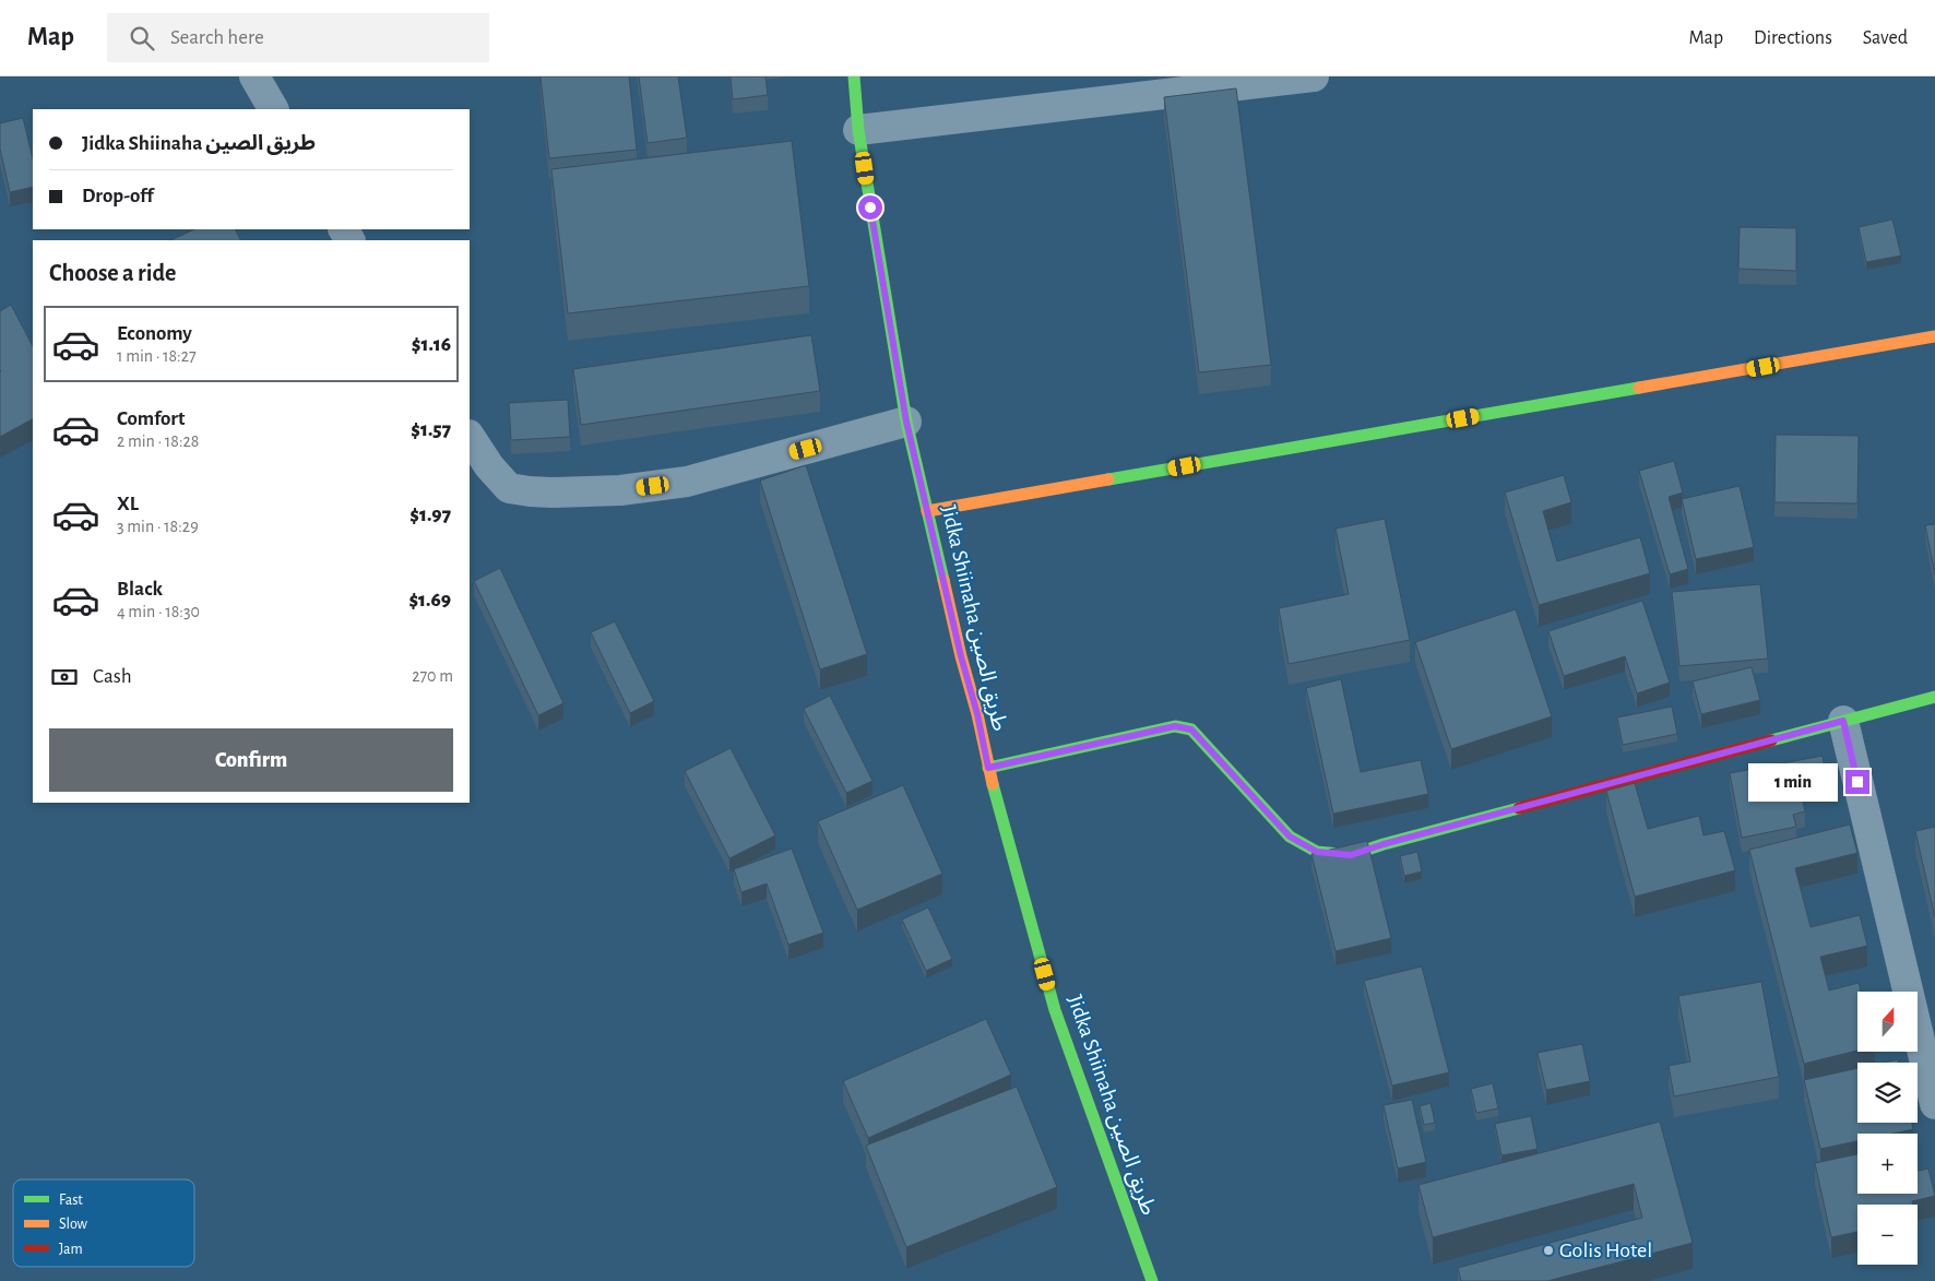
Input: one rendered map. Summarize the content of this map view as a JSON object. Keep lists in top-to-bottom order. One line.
{"streets":{"street":["Jidka Shiinaha طريق الصين"]},"places":["Golis Hotel"],"legend":["Fast","Slow","Jam"],"north":"top","page":{"header":"Map","search":"Search here","nav":["Map","Directions","Saved"],"banner":["Jidka Shiinaha طريق الصين","Drop-off"],"heading":"Choose a ride","list":[{"name":"Economy","note":"1 min · 18:27","value":"$1.16"},{"name":"Comfort","note":"2 min · 18:28","value":"$1.57"},{"name":"XL","note":"3 min · 18:29","value":"$1.97"},{"name":"Black","note":"4 min · 18:30","value":"$1.69"}],"pay":["Cash","270 m"],"buttons":"Confirm","bubble":"1 min","map_buttons":["+","−"]}}
